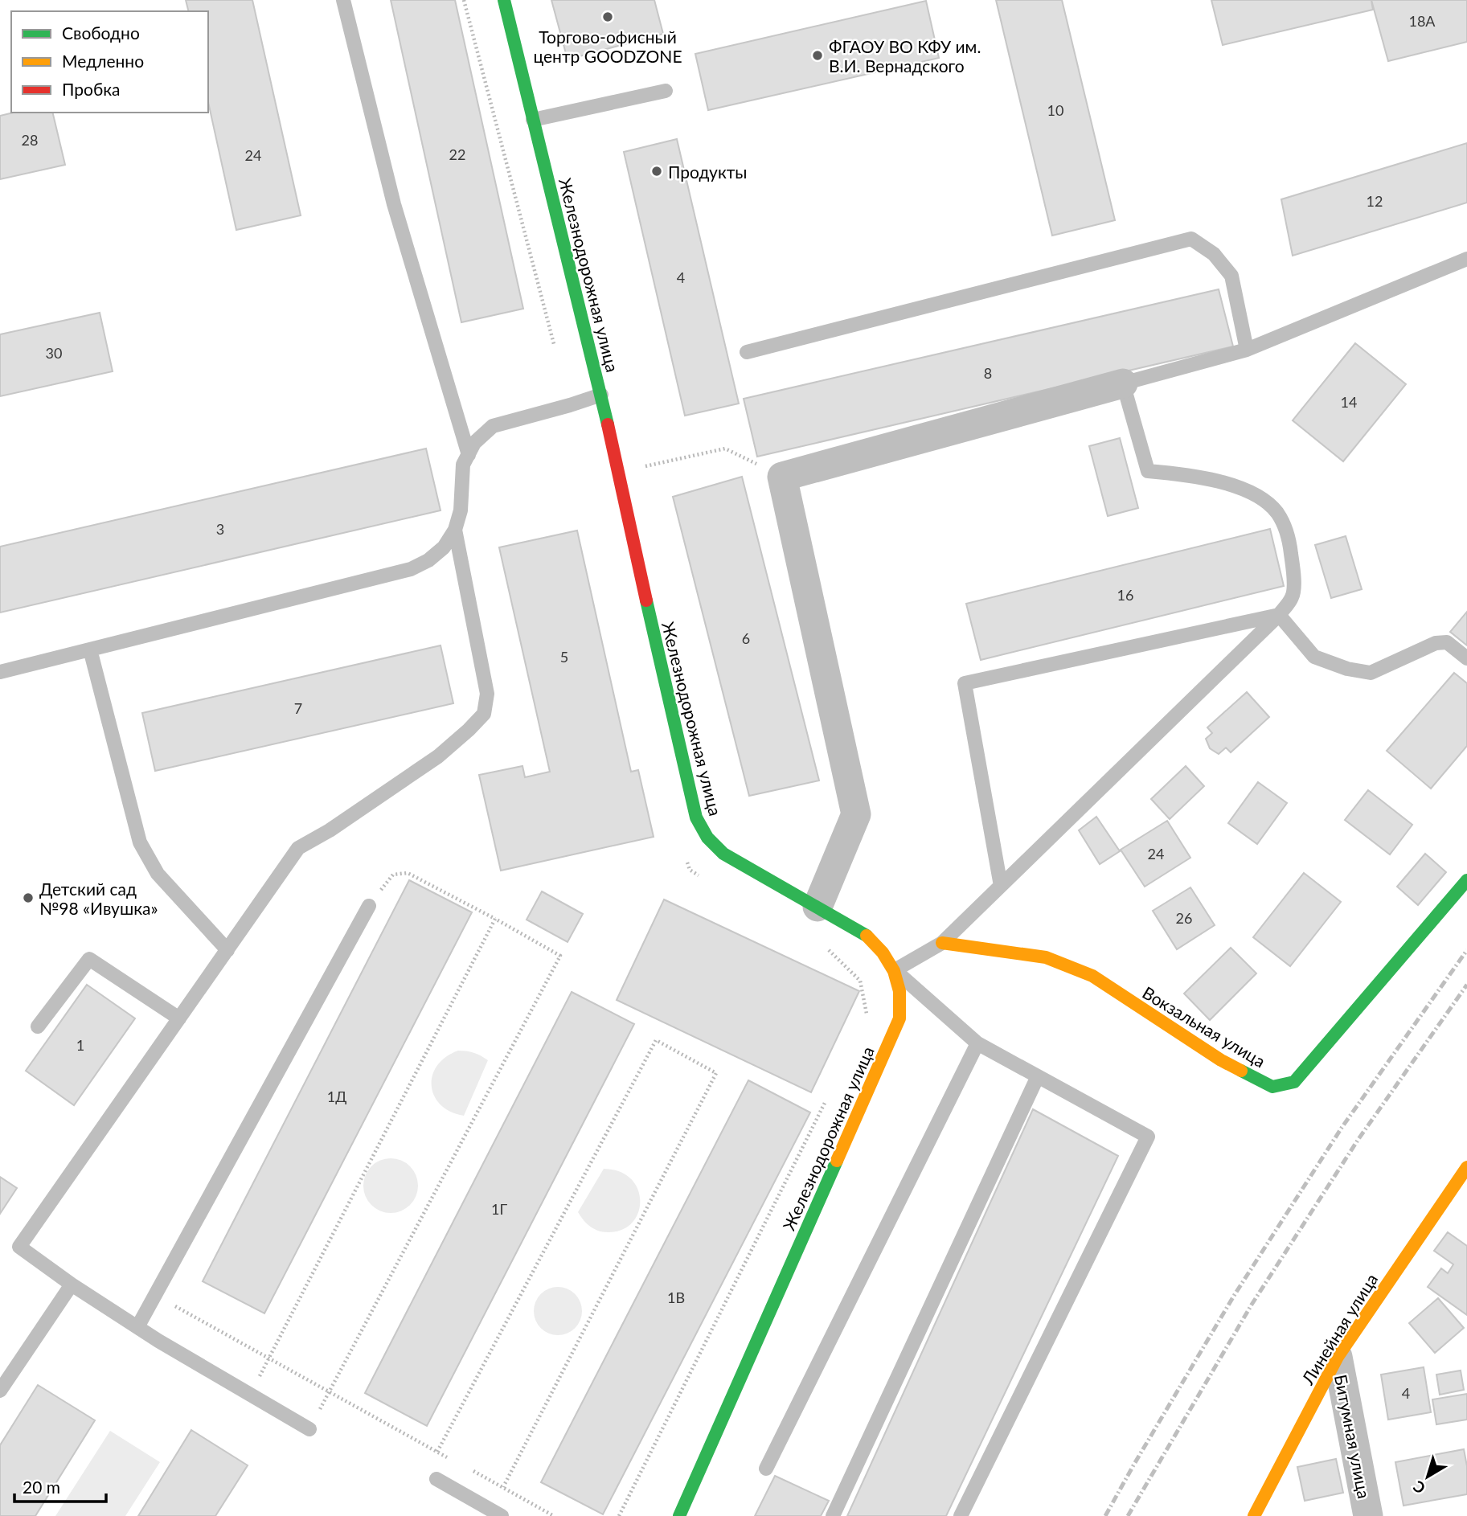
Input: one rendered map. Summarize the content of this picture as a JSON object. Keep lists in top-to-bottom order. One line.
{"streets":{"street":["Железнодорожная улица","Вокзальная улица","Линейная улица","Битумная улица"]},"crossings":[["Линейная улица","Битумная улица"]],"places":["Торгово-офисный центр GOODZONE","ФГАОУ ВО КФУ им. В.И. Вернадского","Продукты","Детский сад №98 «Ивушка»"],"house_numbers":["18А","10","28","22","24","12","4","30","8","14","3","16","6","5","7","24","26","1","1Д","1Г","1В","4"],"legend":["Свободно","Медленно","Пробка"],"scale_bar":"20 m","north":"bottom left"}
